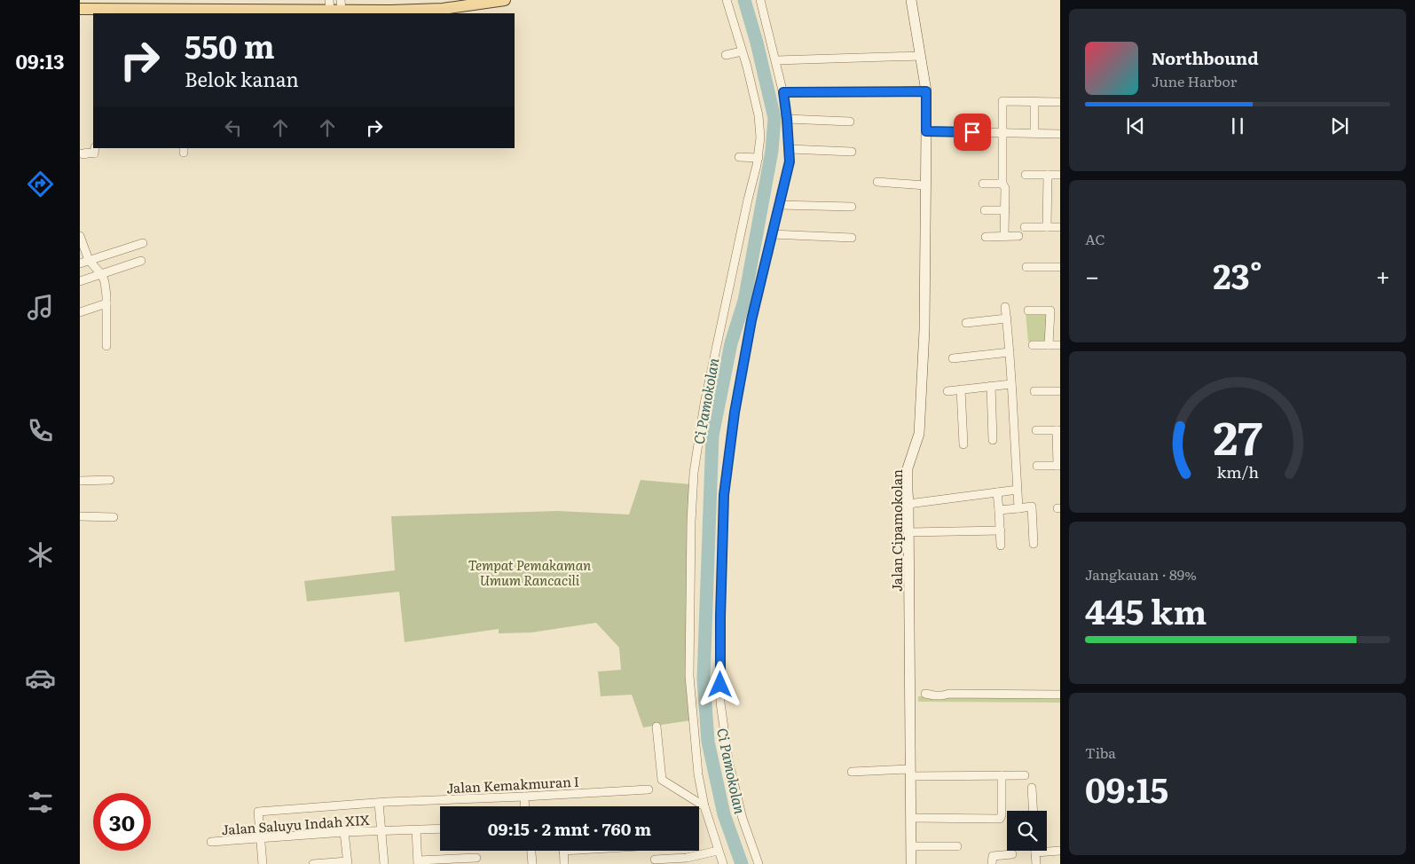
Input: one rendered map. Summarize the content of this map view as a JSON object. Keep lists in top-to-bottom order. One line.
{"streets":{"street":["Jalan Cipamokolan","Jalan Kemakmuran I","Jalan Saluyu Indah XIX"]},"crossings":[["Jalan Kemakmuran I","Jalan Saluyu Indah XIX"]],"water":["Ci Pamokolan"],"parks":["Tempat Pemakaman Umum Rancacili"],"page":{"tabs":"09:13","turn":["550 m","Belok kanan"],"song":["Northbound","June Harbor"],"tile":["AC",["Jangkauan · 89%","445 km"],["Tiba","09:15"]],"heat":["−","23°","+"],"limit":"30","trip":"09:15 · 2 mnt · 760 m","gauge":["27","km/h"]}}
